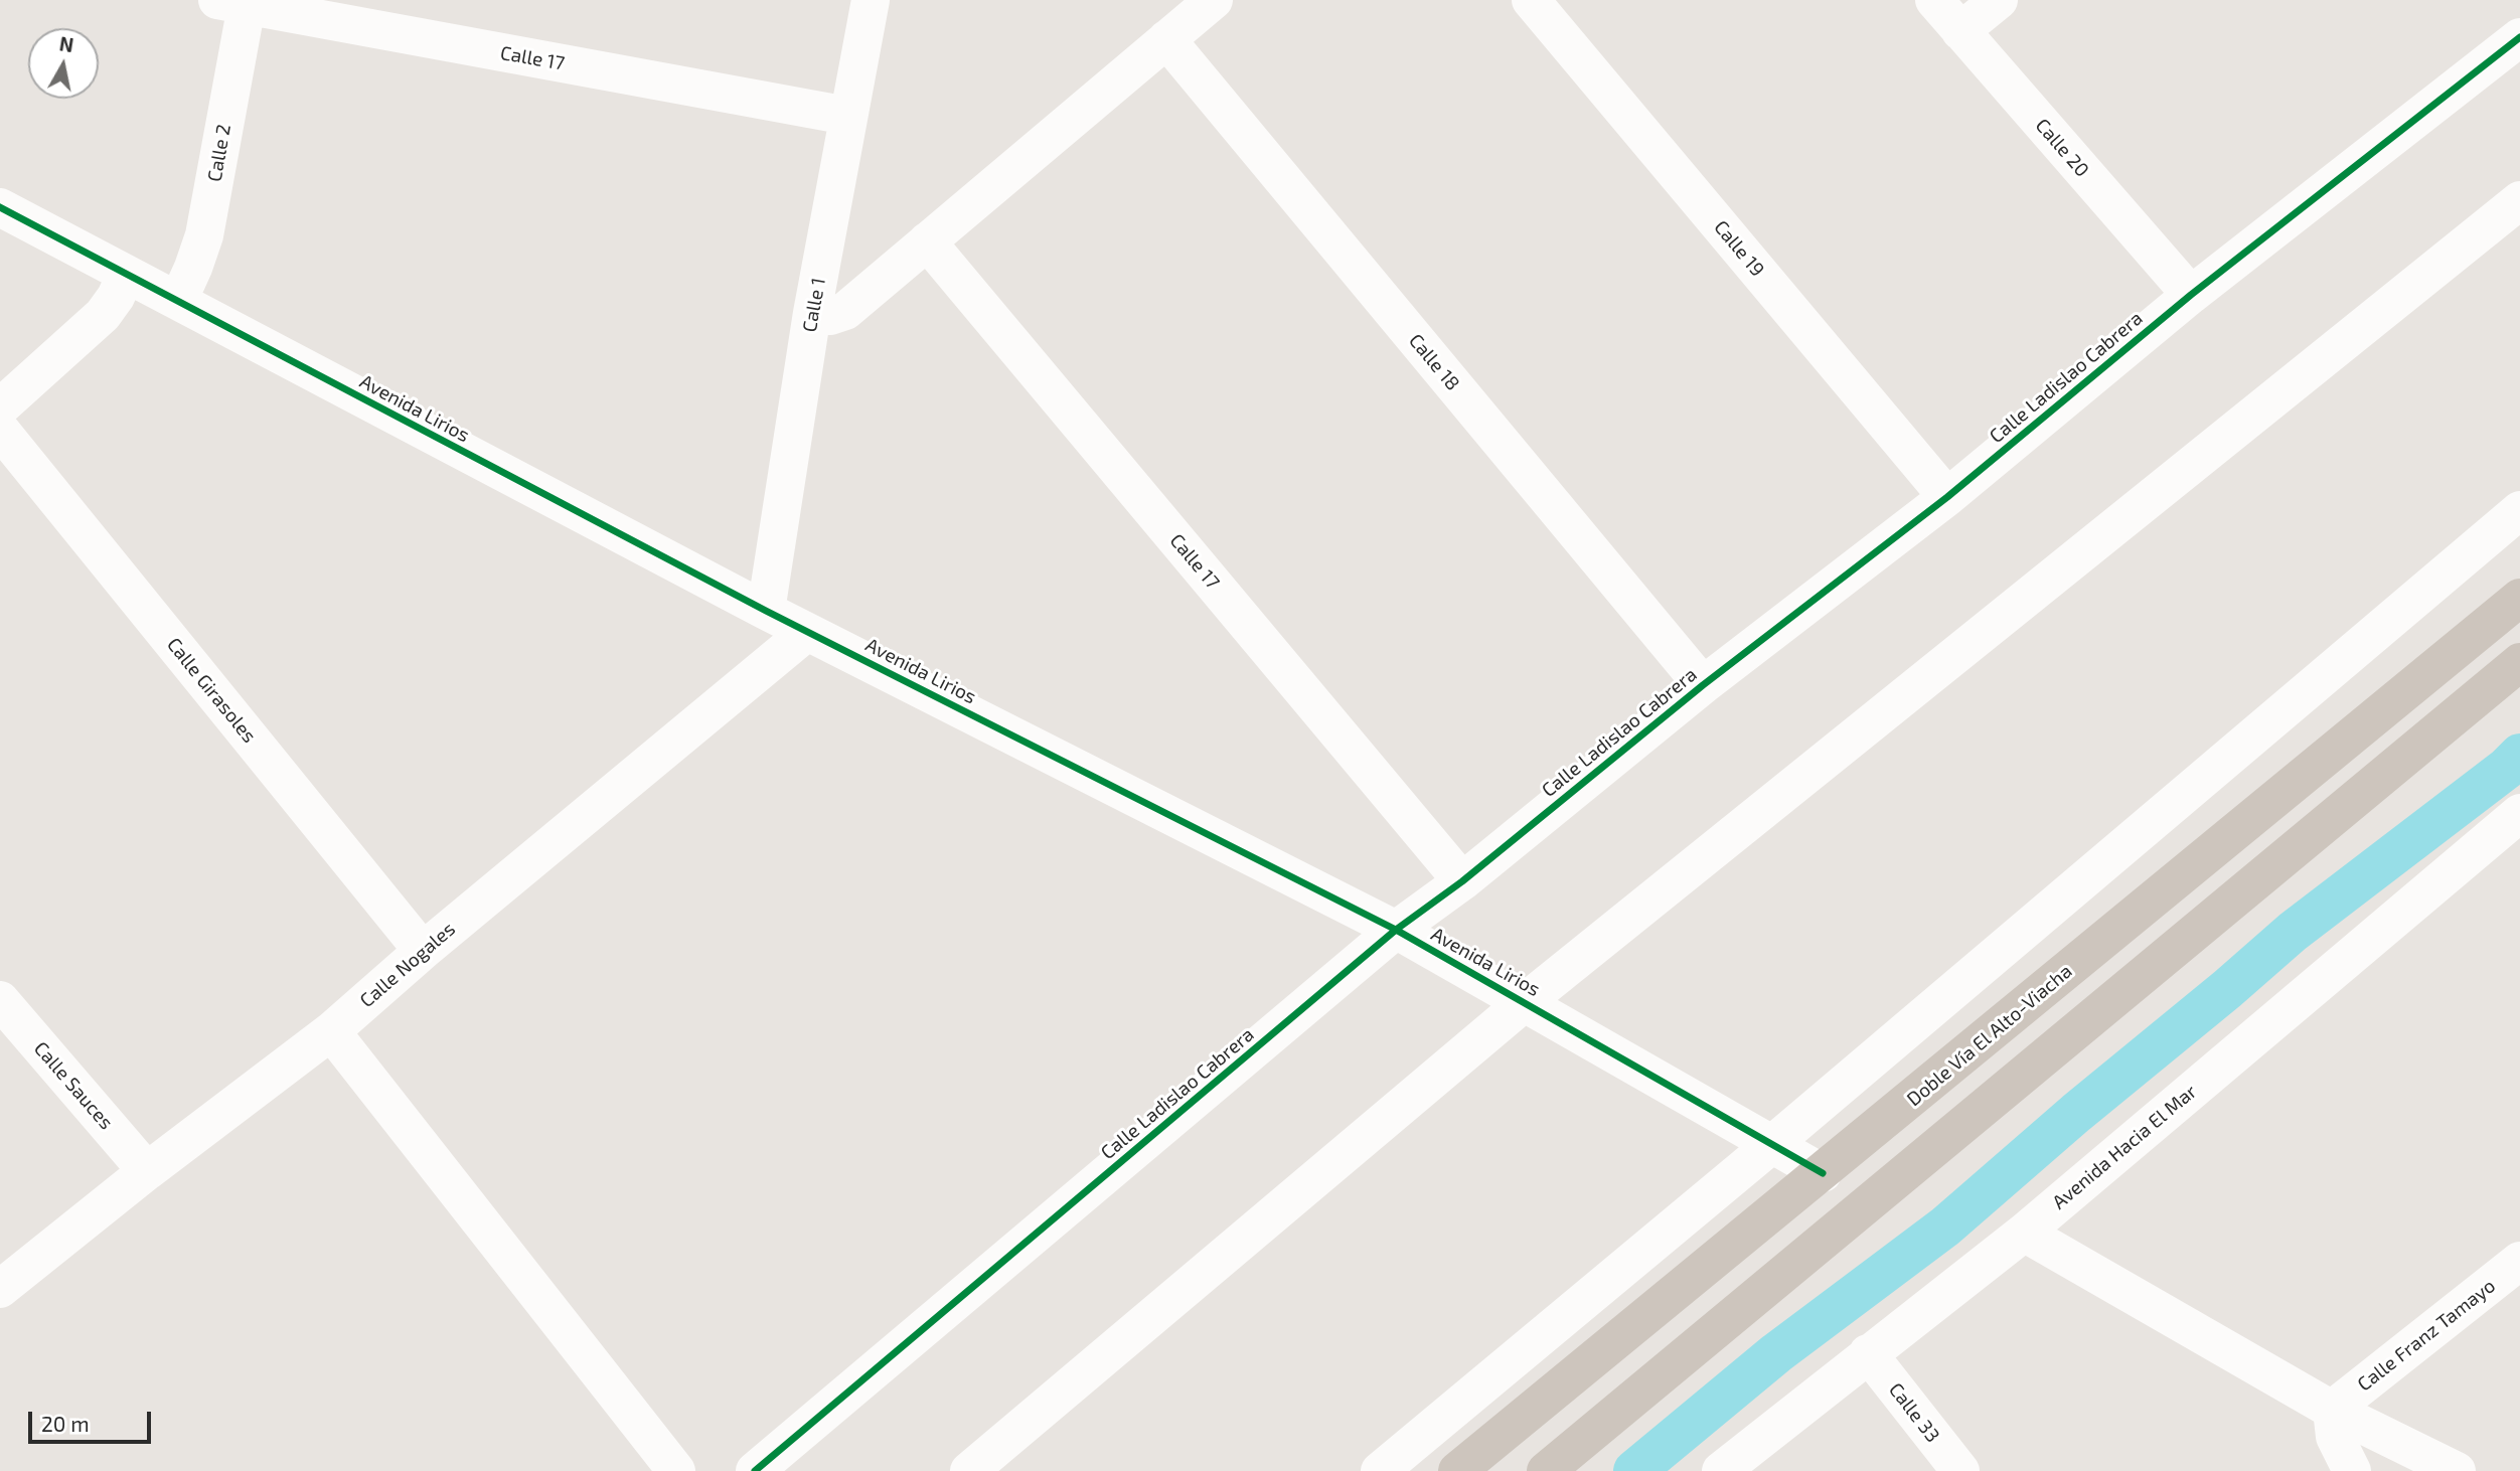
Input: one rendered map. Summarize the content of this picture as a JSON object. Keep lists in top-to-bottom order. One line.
{"streets":{"highway":["Doble Vía El Alto-Viacha"],"street":["Calle 17","Calle 20","Calle 2","Calle 19","Calle 1","Calle 18","Calle Ladislao Cabrera","Avenida Lirios","Calle Girasoles","Calle Nogales","Calle Sauces","Avenida Hacia El Mar","Calle Franz Tamayo","Calle 33"]},"crossings":[["Calle 17","Calle 2"],["Calle 17","Calle 1"],["Calle 17","Calle Ladislao Cabrera"],["Calle 20","Calle Ladislao Cabrera"],["Calle 2","Avenida Lirios"],["Calle 19","Calle Ladislao Cabrera"],["Calle 1","Avenida Lirios"],["Calle 18","Calle Ladislao Cabrera"],["Calle Ladislao Cabrera","Avenida Lirios"],["Avenida Lirios","Calle Nogales"],["Avenida Lirios","Doble Vía El Alto-Viacha"],["Calle Girasoles","Calle Nogales"],["Calle Nogales","Calle Sauces"],["Avenida Hacia El Mar","Calle 33"]],"scale_bar":"20 m","north":"top"}
